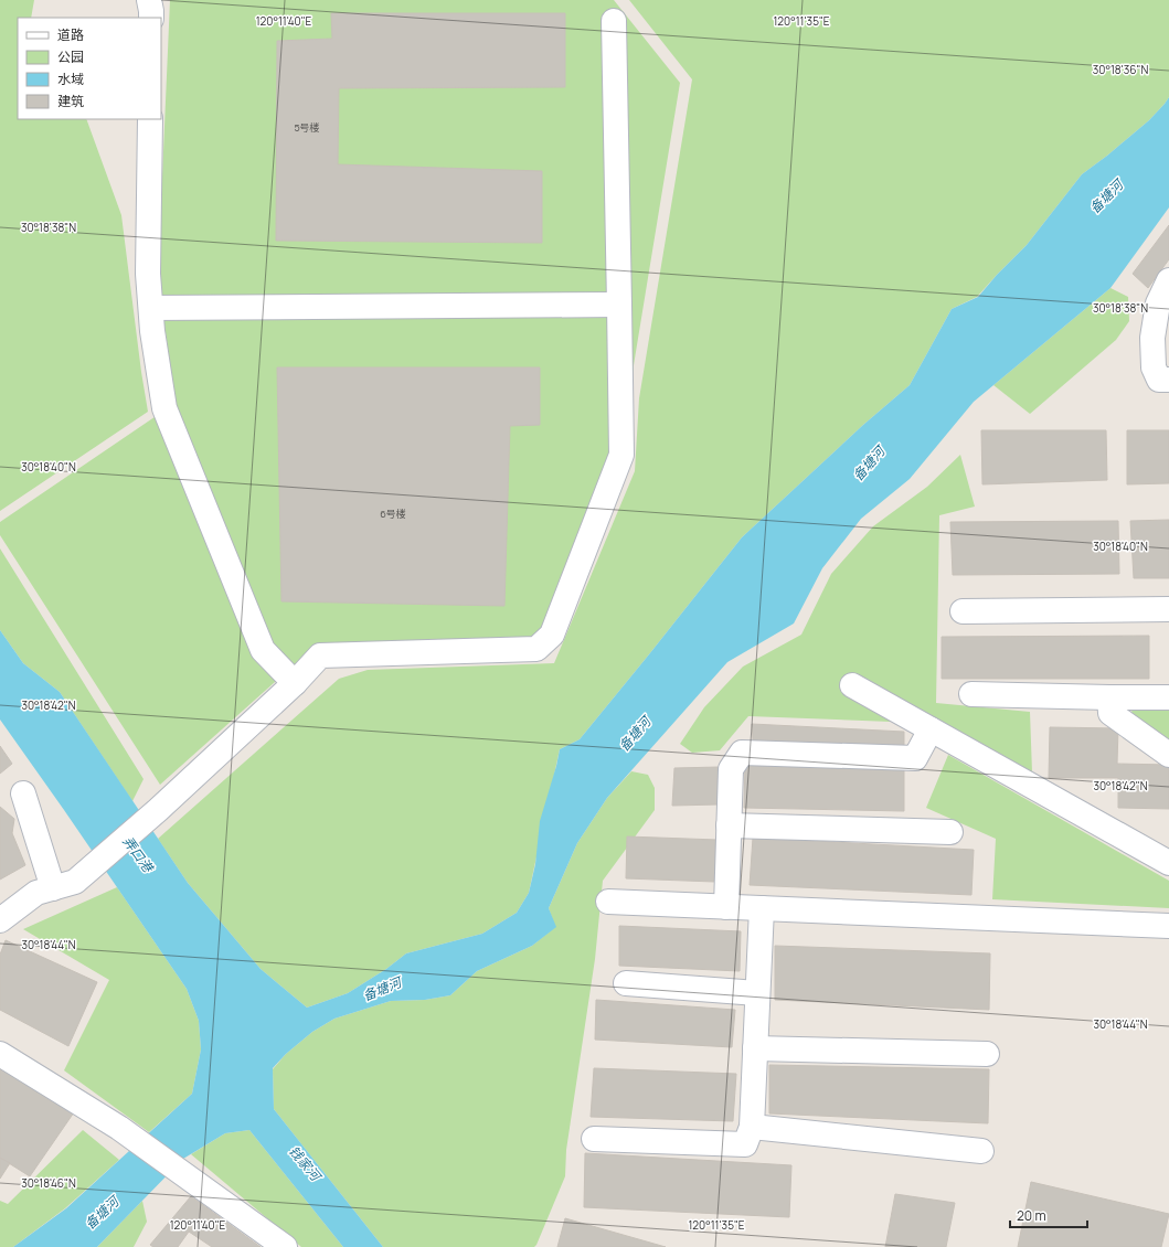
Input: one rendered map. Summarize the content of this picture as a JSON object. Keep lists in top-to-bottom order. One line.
{"water":["备塘河","弄口港","钱家河"],"house_numbers":["5号楼","6号楼"],"legend":["道路","公园","水域","建筑"],"scale_bar":"20 m","coordinates":["120°11'40\"E","120°11'35\"E","30°18'36\"N","30°18'38\"N","30°18'40\"N","30°18'42\"N","30°18'44\"N","30°18'46\"N"]}
